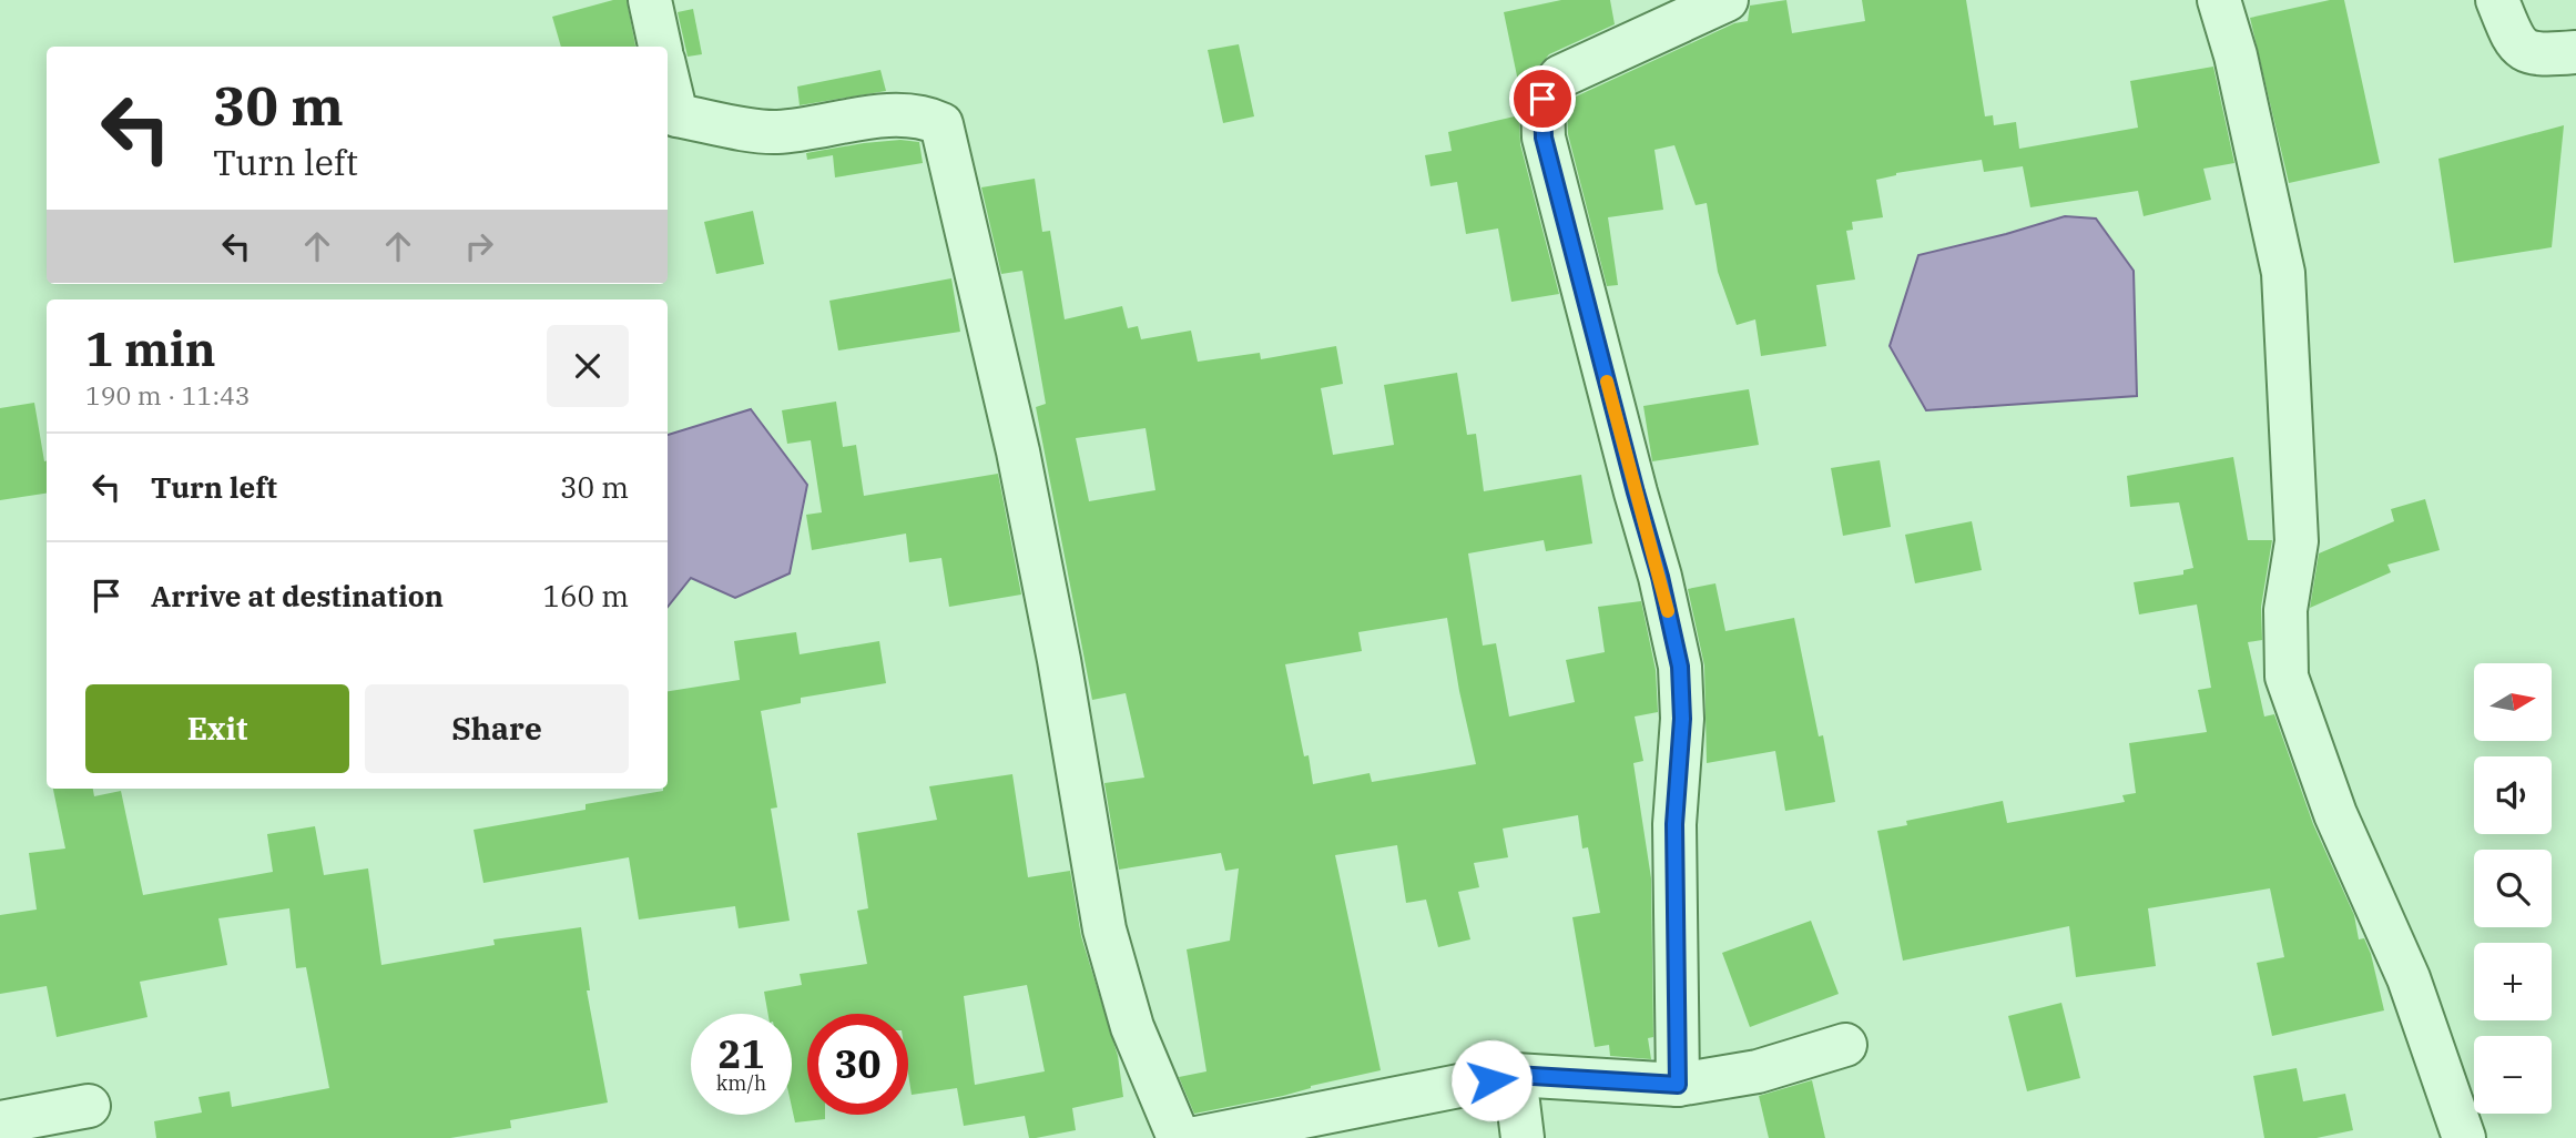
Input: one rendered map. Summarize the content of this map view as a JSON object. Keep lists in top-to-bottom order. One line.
{"north":"right","page":{"turn":["30 m","Turn left"],"heading":["1 min","190 m · 11:43"],"list":[{"name":"Turn left","value":"30 m"},{"name":"Arrive at destination","value":"160 m"}],"map_buttons":["+","−"],"buttons":["Exit","Share"],"speed":"21 km/h","limit":"30"}}
